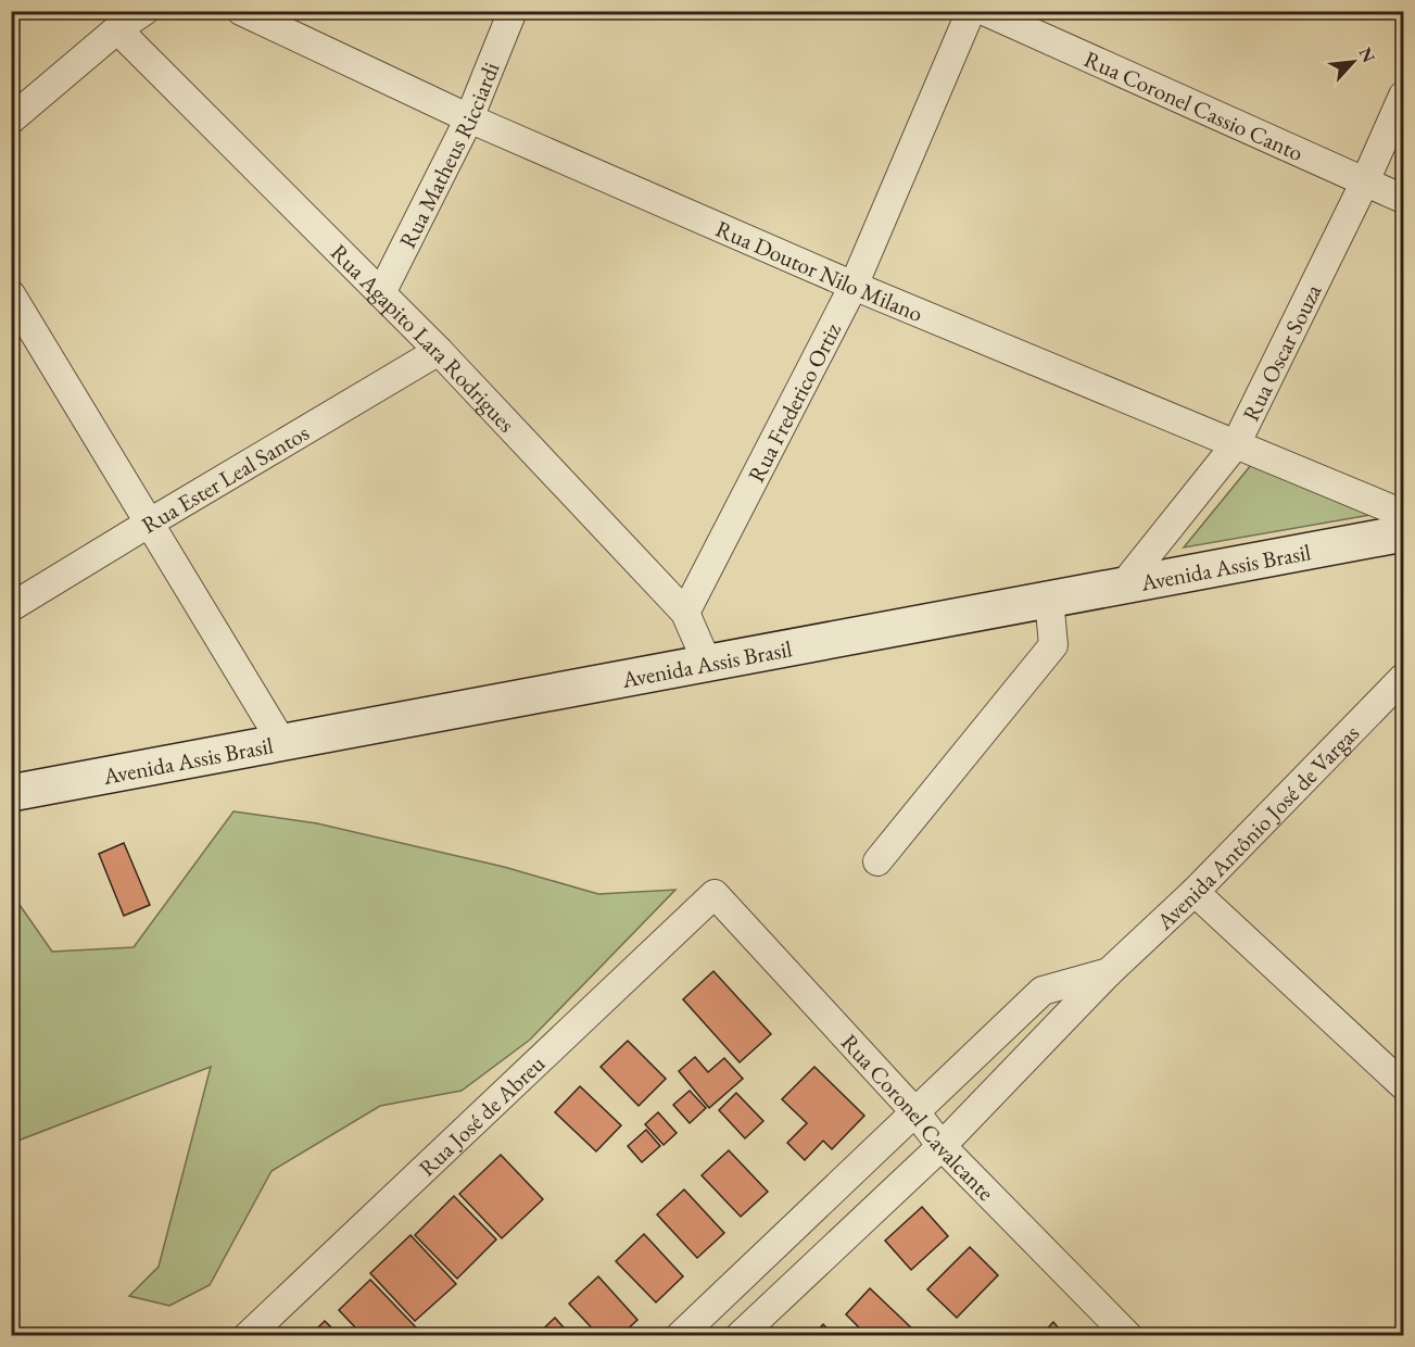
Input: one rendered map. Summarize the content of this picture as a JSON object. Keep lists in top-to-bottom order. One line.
{"streets":{"main road":["Avenida Assis Brasil"],"street":["Rua Coronel Cassio Canto","Rua Matheus Ricciardi","Rua Doutor Nilo Milano","Rua Agapito Lara Rodrigues","Rua Oscar Souza","Rua Frederico Ortiz","Rua Ester Leal Santos","Avenida Antônio José de Vargas","Rua José de Abreu","Rua Coronel Cavalcante"]},"crossings":[["Rua Coronel Cassio Canto","Rua Oscar Souza"],["Rua Matheus Ricciardi","Rua Doutor Nilo Milano"],["Rua Matheus Ricciardi","Rua Agapito Lara Rodrigues"],["Rua Doutor Nilo Milano","Rua Oscar Souza"],["Rua Doutor Nilo Milano","Rua Frederico Ortiz"],["Rua Agapito Lara Rodrigues","Rua Frederico Ortiz"],["Rua Agapito Lara Rodrigues","Rua Ester Leal Santos"],["Rua Agapito Lara Rodrigues","Avenida Assis Brasil"],["Rua Oscar Souza","Avenida Assis Brasil"],["Avenida Antônio José de Vargas","Rua Coronel Cavalcante"],["Rua José de Abreu","Rua Coronel Cavalcante"]],"north":"top right"}
